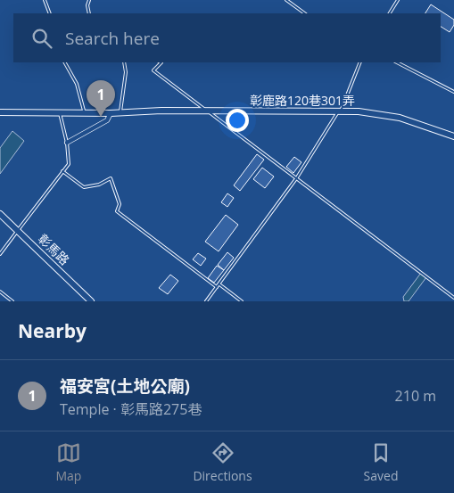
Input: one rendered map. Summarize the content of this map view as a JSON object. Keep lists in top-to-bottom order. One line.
{"streets":{"street":["彰鹿路120巷301弄","彰馬路"]},"page":{"search":"Search here","pins":"1","heading":"Nearby","list":[{"mark":"1","name":"福安宮(土地公廟)","note":"Temple · 彰馬路275巷","value":"210 m"}],"nav":["Map","Directions","Saved"]}}
